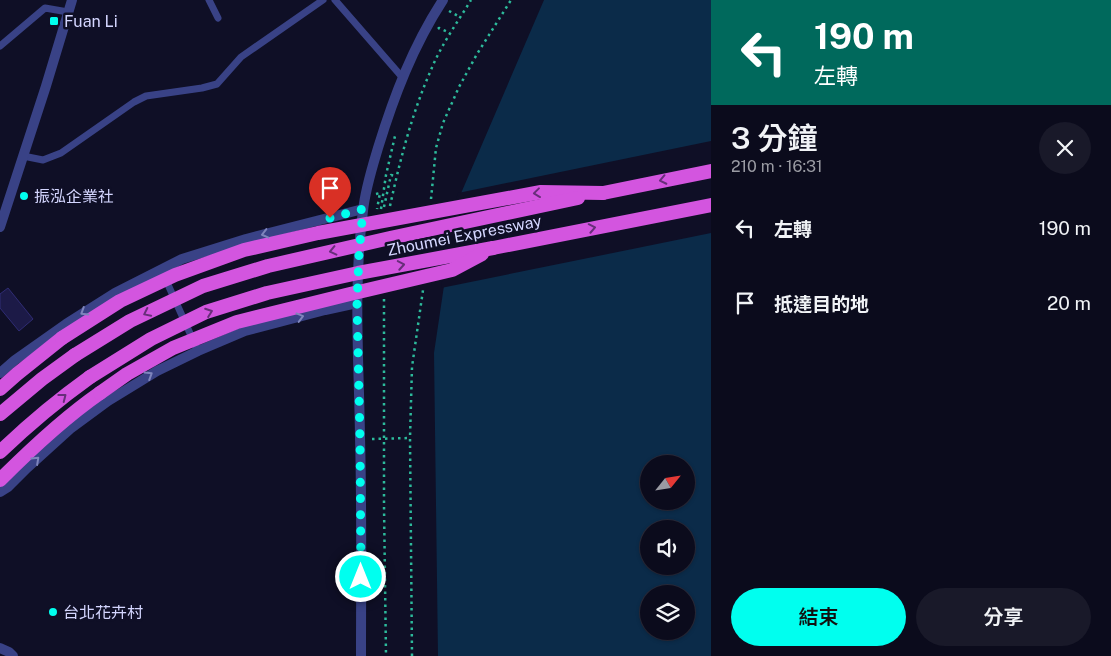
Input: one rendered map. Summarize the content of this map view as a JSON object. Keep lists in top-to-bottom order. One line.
{"streets":{"highway":["Zhoumei Expressway"]},"places":{"transit":["Fuan Li"],"other":["振泓企業社","台北花卉村"]},"north":"top right","page":{"turn":["190 m","左轉"],"heading":["3 分鐘","210 m · 16:31"],"list":[{"name":"左轉","value":"190 m"},{"name":"抵達目的地","value":"20 m"}],"buttons":["結束","分享"]}}
